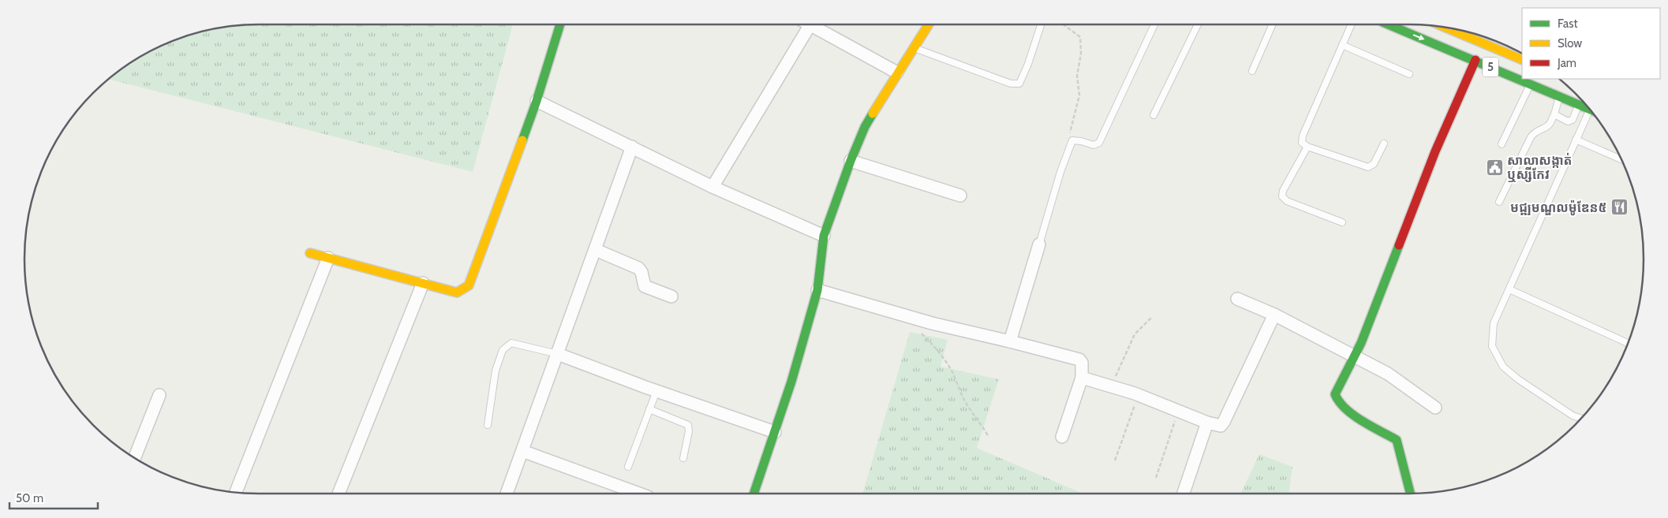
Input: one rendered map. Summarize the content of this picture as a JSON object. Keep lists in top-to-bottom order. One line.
{"streets":{"main road":["5"]},"places":{"public building":["សាលាសង្កាត់ ឬស្សីកែវ"],"restaurant":["មជ្ឍមណ្ឌលម៉ូឌែន៥"]},"legend":["Fast","Slow","Jam"],"scale_bar":"50 m"}
